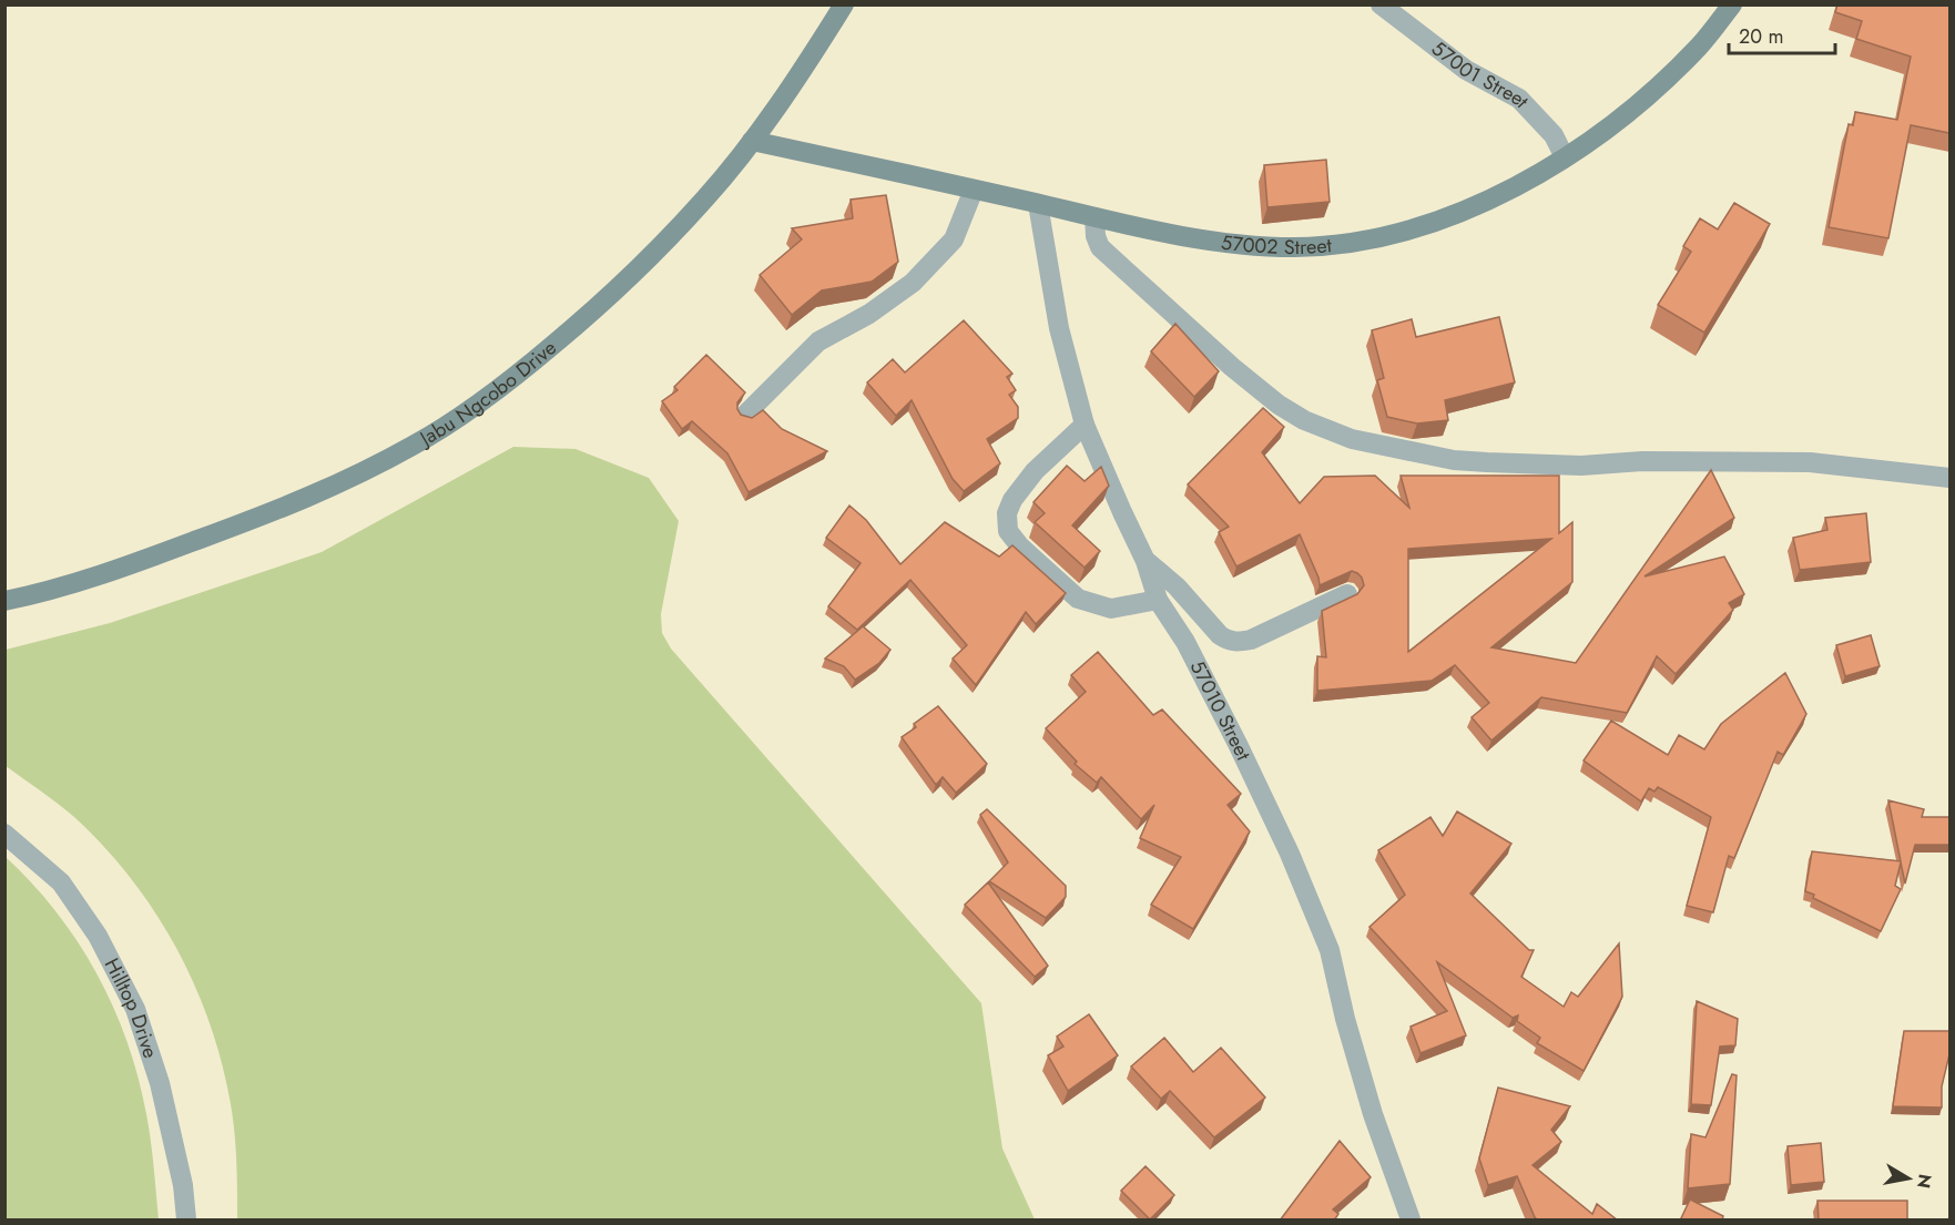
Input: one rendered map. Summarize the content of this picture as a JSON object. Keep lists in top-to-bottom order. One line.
{"streets":{"street":["57001 Street","57002 Street","Jabu Ngcobo Drive","57010 Street","Hilltop Drive"]},"crossings":[["57001 Street","57002 Street"],["57002 Street","Jabu Ngcobo Drive"],["57002 Street","57010 Street"]],"scale_bar":"20 m","north":"right"}
